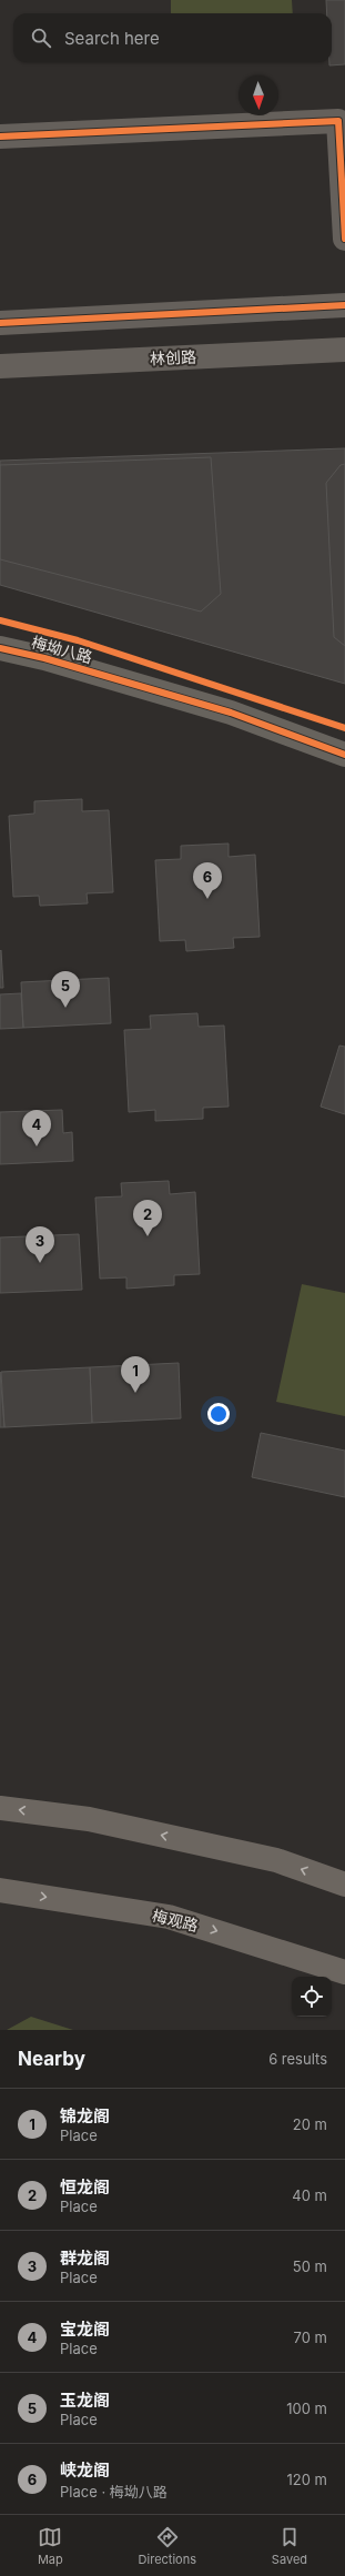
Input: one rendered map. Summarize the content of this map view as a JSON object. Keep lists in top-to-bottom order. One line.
{"streets":{"highway":["梅观路"],"street":["林创路","梅坳八路"]},"north":"bottom","page":{"search":"Search here","pins":["6","5","4","2","3","1"],"heading":["Nearby","6 results"],"list":[{"mark":"1","name":"锦龙阁","note":"Place","value":"20 m"},{"mark":"2","name":"恒龙阁","note":"Place","value":"40 m"},{"mark":"3","name":"群龙阁","note":"Place","value":"50 m"},{"mark":"4","name":"宝龙阁","note":"Place","value":"70 m"},{"mark":"5","name":"玉龙阁","note":"Place","value":"100 m"},{"mark":"6","name":"峡龙阁","note":"Place · 梅坳八路","value":"120 m"}],"nav":["Map","Directions","Saved"]}}
